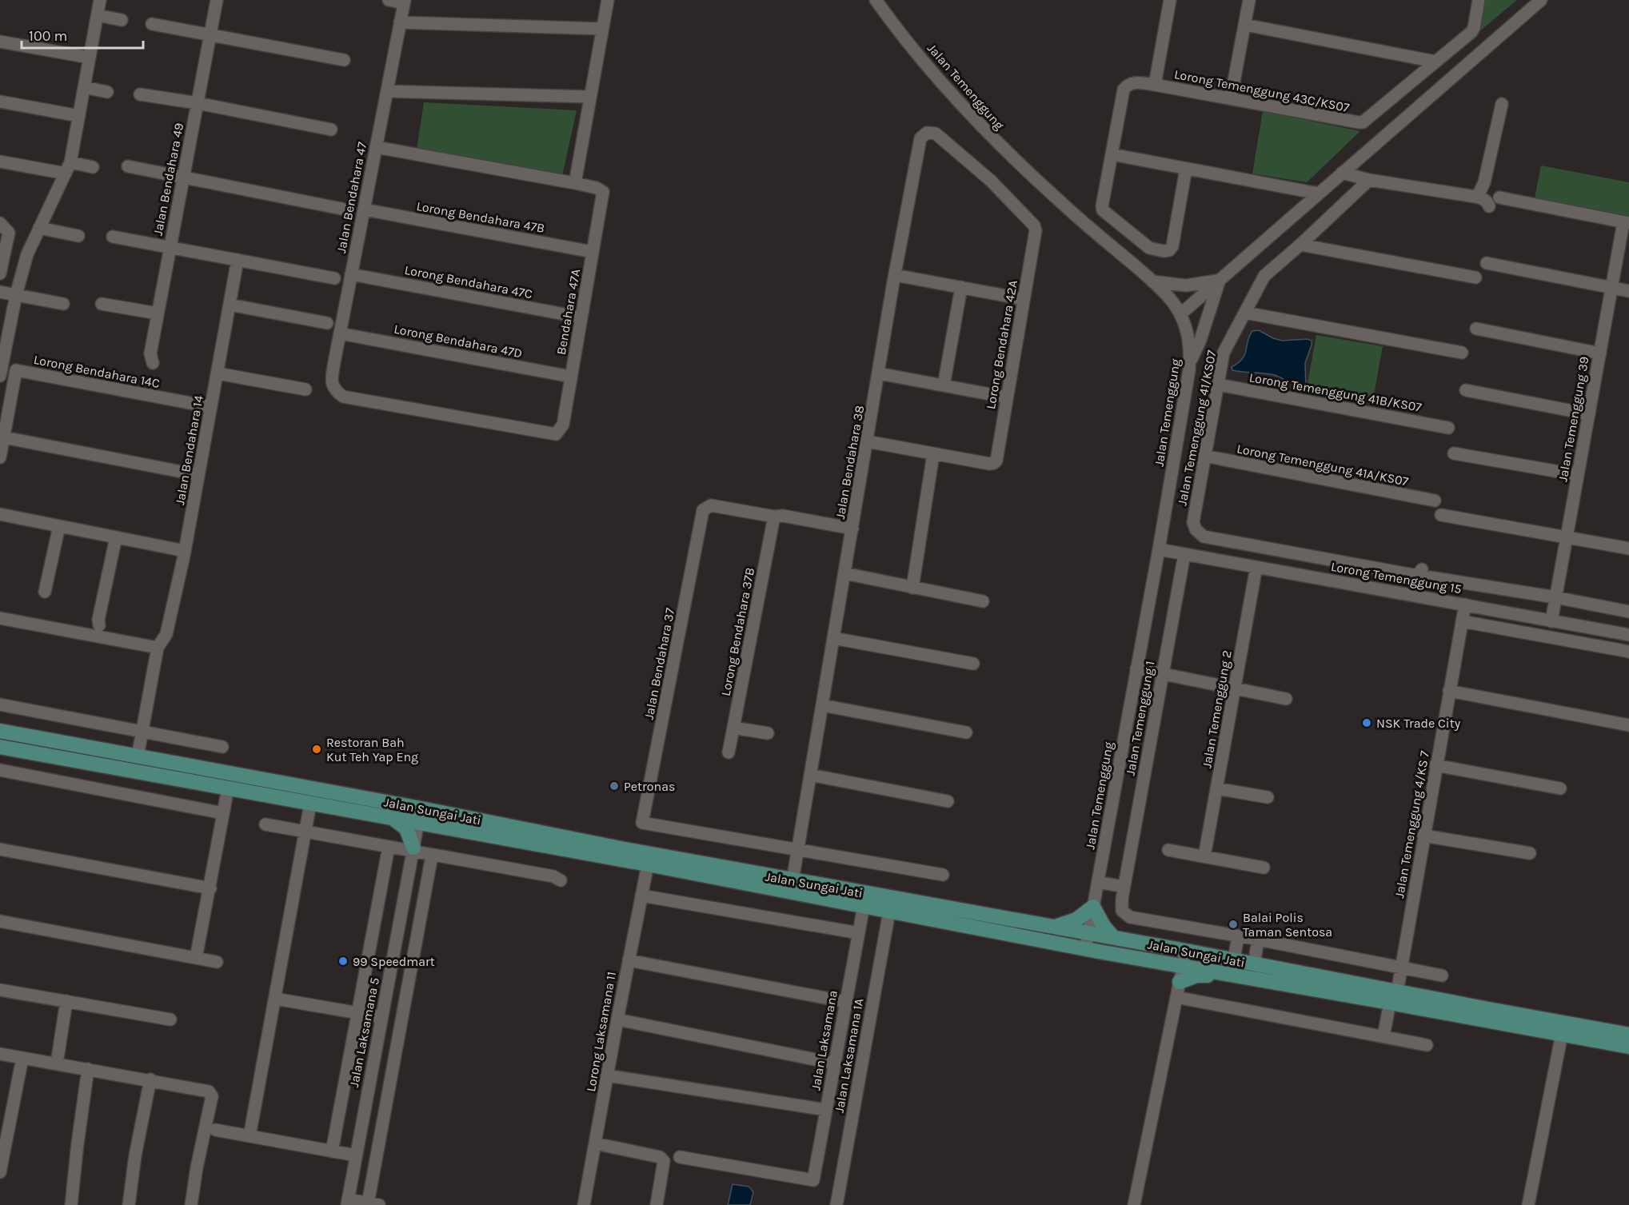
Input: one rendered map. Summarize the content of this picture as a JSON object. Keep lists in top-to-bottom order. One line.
{"streets":{"main road":["Jalan Sungai Jati"],"street":["Jalan Temenggung","Lorong Temenggung 43C/KS07","Jalan Bendahara 49","Jalan Bendahara 47","Lorong Bendahara 47B","Lorong Bendahara 47C","Bendahara 47A","Lorong Bendahara 47D","Lorong Bendahara 42A","Lorong Bendahara 14C","Lorong Temenggung 41B/KS07","Jalan Temenggung 39","Jalan Temenggung 41/KS07","Jalan Bendahara 14","Jalan Bendahara 38","Lorong Temenggung 41A/KS07","Lorong Temenggung 15","Lorong Bendahara 37B","Jalan Bendahara 37","Jalan Temenggung 2","Jalan Temenggung 1","Jalan Temenggung 4/KS 7","Lorong Laksamana 11","Jalan Laksamana 5","Jalan Laksamana","Jalan Laksamana 1A"]},"crossings":[["Jalan Temenggung","Lorong Temenggung 15"],["Jalan Temenggung","Jalan Sungai Jati"],["Jalan Bendahara 47","Lorong Bendahara 47B"],["Jalan Bendahara 47","Lorong Bendahara 47C"],["Jalan Bendahara 47","Bendahara 47A"],["Jalan Bendahara 47","Lorong Bendahara 47D"],["Lorong Bendahara 47B","Bendahara 47A"],["Lorong Bendahara 47C","Bendahara 47A"],["Bendahara 47A","Lorong Bendahara 47D"],["Lorong Bendahara 42A","Jalan Bendahara 38"],["Lorong Bendahara 14C","Jalan Bendahara 14"],["Lorong Temenggung 41B/KS07","Jalan Temenggung 41/KS07"],["Jalan Temenggung 39","Jalan Temenggung 41/KS07"],["Jalan Temenggung 39","Lorong Temenggung 15"],["Jalan Temenggung 41/KS07","Lorong Temenggung 41A/KS07"],["Jalan Bendahara 14","Jalan Sungai Jati"],["Jalan Bendahara 38","Jalan Bendahara 37"],["Jalan Bendahara 38","Jalan Sungai Jati"],["Lorong Temenggung 15","Jalan Temenggung 2"],["Lorong Temenggung 15","Jalan Temenggung 1"],["Lorong Temenggung 15","Jalan Temenggung 4/KS 7"],["Lorong Bendahara 37B","Jalan Bendahara 37"],["Jalan Temenggung 1","Jalan Temenggung 4/KS 7"],["Jalan Sungai Jati","Jalan Temenggung 4/KS 7"],["Jalan Sungai Jati","Lorong Laksamana 11"],["Jalan Sungai Jati","Jalan Laksamana 5"],["Jalan Sungai Jati","Jalan Laksamana"],["Jalan Sungai Jati","Jalan Laksamana 1A"]],"places":["NSK Trade City","Restoran Bah Kut Teh Yap Eng","Petronas","Balai Polis Taman Sentosa","99 Speedmart"],"scale_bar":"100 m"}
